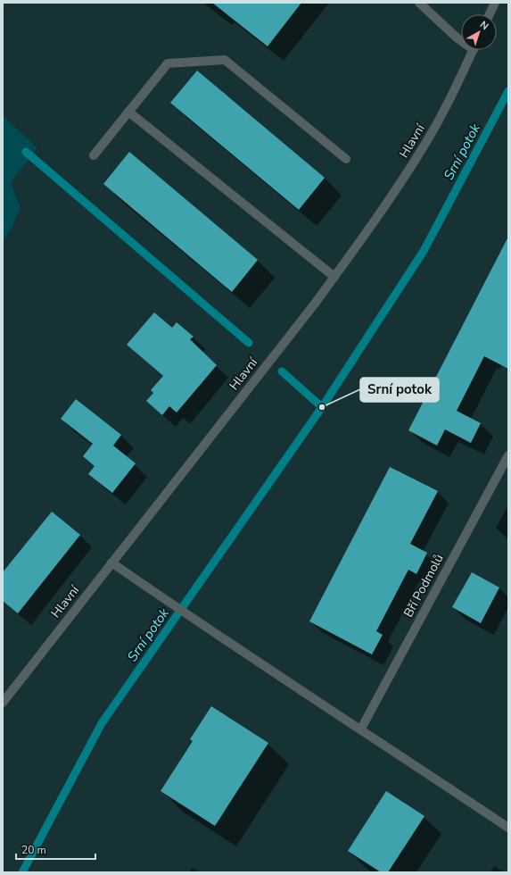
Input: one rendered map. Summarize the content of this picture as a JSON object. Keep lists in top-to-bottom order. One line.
{"streets":{"street":["Hlavní","Bří Podmolů"]},"water":["Srní potok"],"places":["Srní potok"],"scale_bar":"20 m","north":"top right"}
